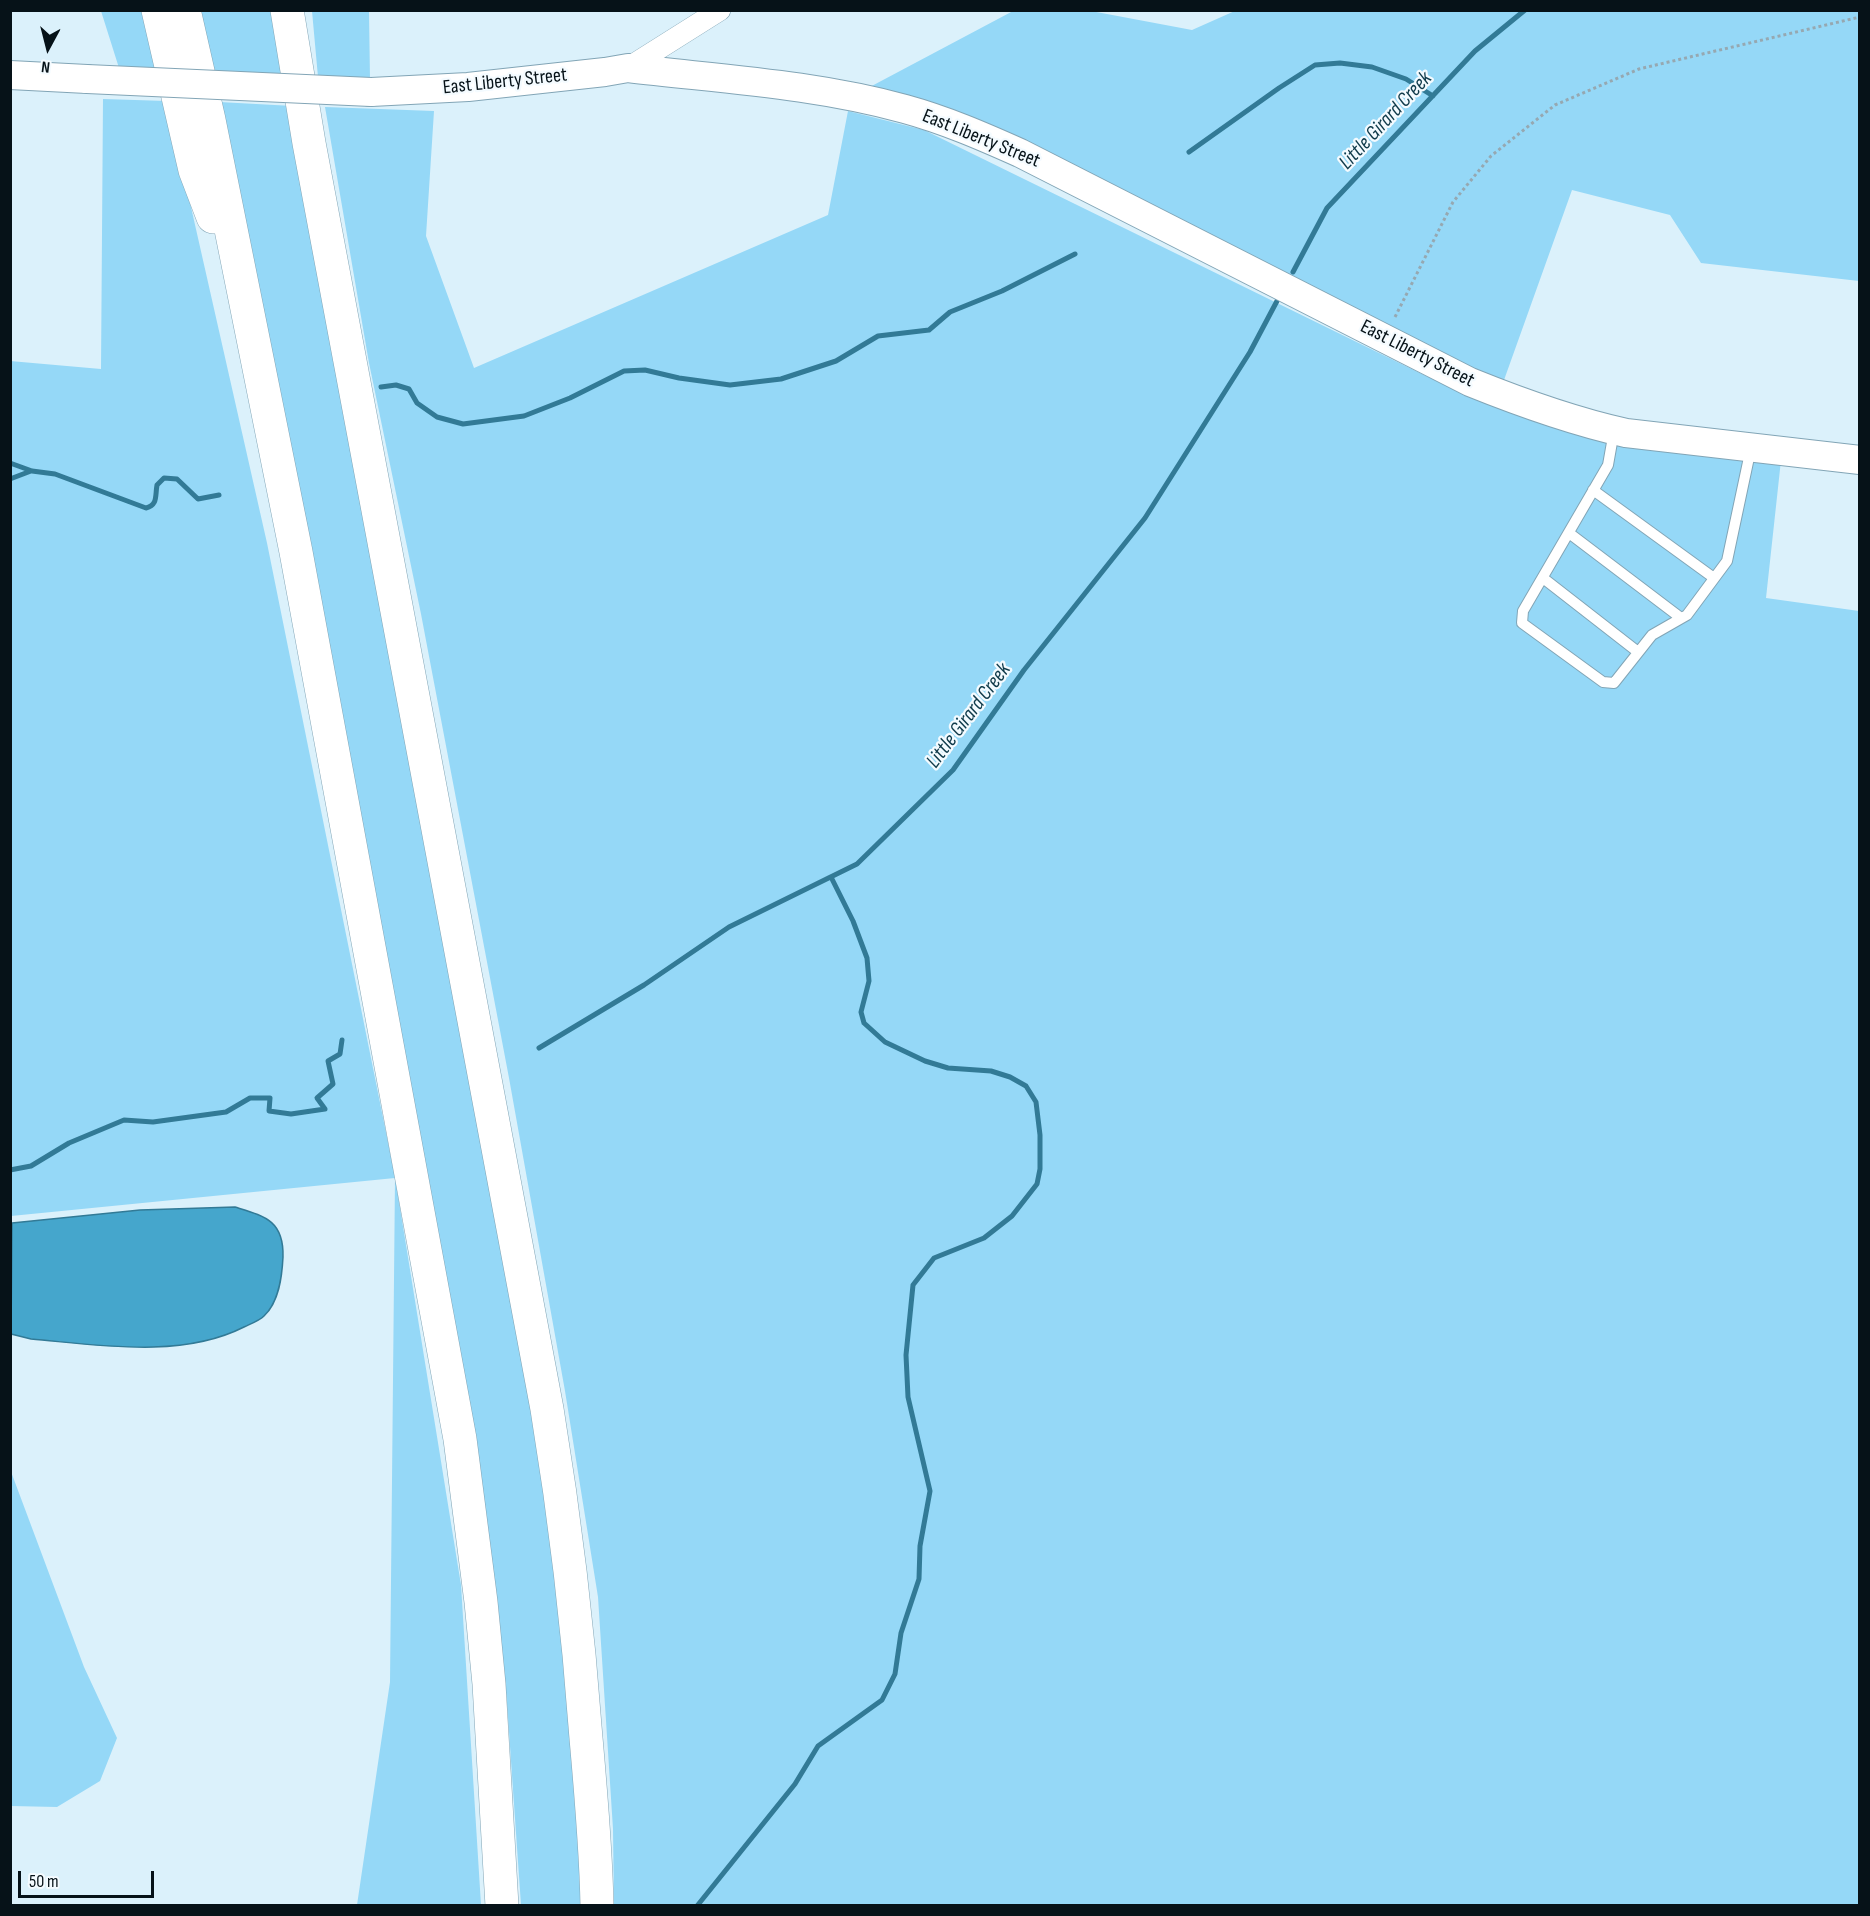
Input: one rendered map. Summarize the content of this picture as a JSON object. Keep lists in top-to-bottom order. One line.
{"streets":{"street":["East Liberty Street"]},"water":["Little Girard Creek"],"scale_bar":"50 m","north":"bottom"}
